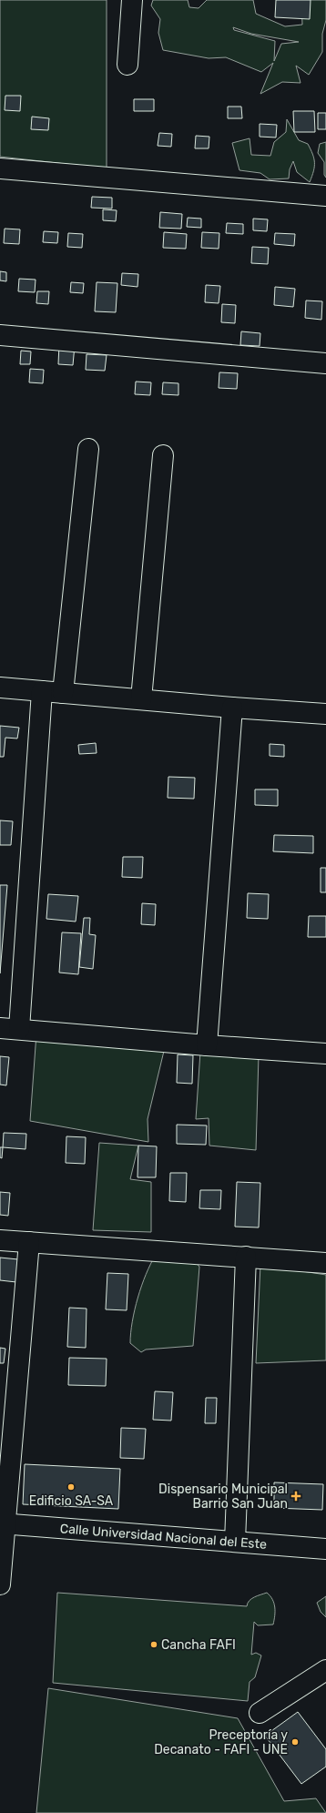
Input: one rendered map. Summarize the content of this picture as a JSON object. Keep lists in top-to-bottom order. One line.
{"streets":{"street":["Calle Universidad Nacional del Este"]},"places":{"other":["Edificio SA-SA","Cancha FAFI","Preceptoría y Decanato - FAFI - UNE"],"health":["Dispensario Municipal Barrio San Juan"]}}
